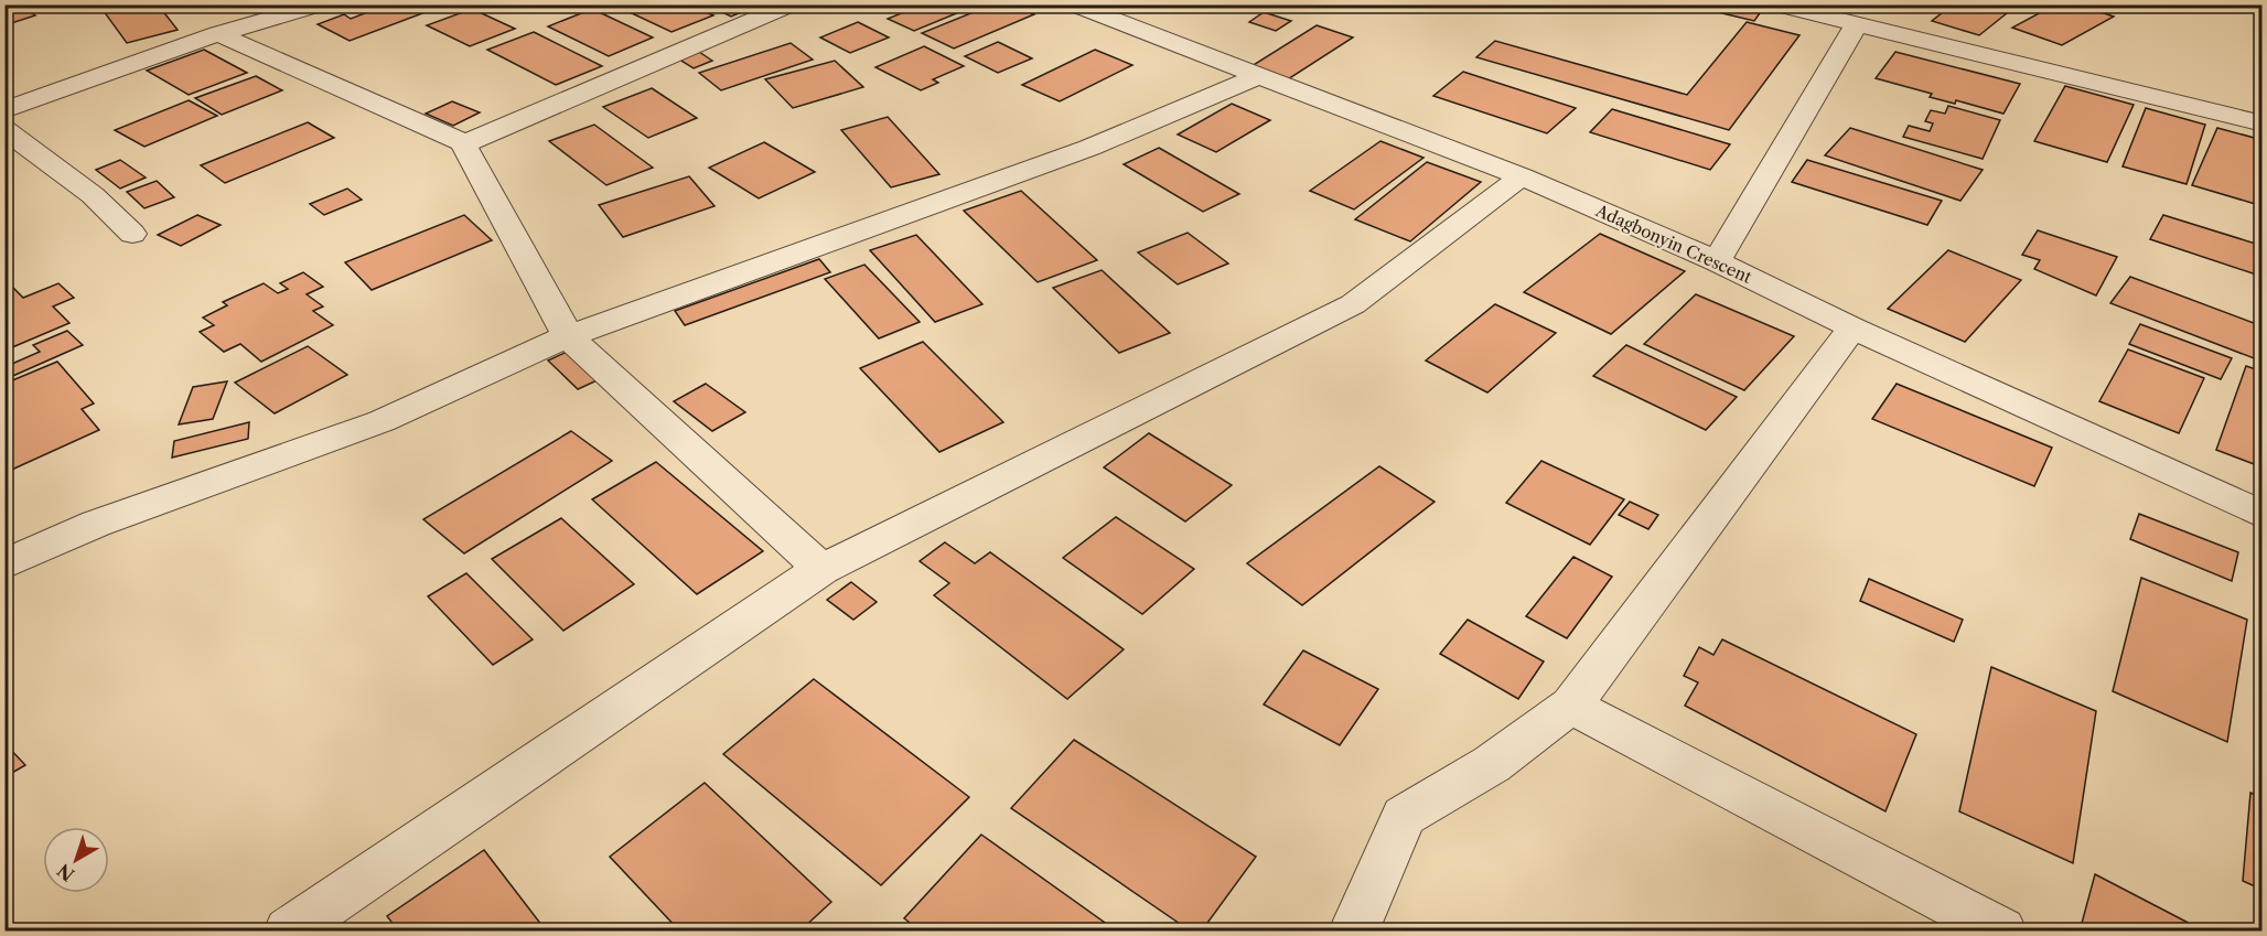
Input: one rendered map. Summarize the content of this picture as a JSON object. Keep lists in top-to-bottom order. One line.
{"streets":{"street":["Adagbonyin Crescent"]},"north":"bottom left"}
